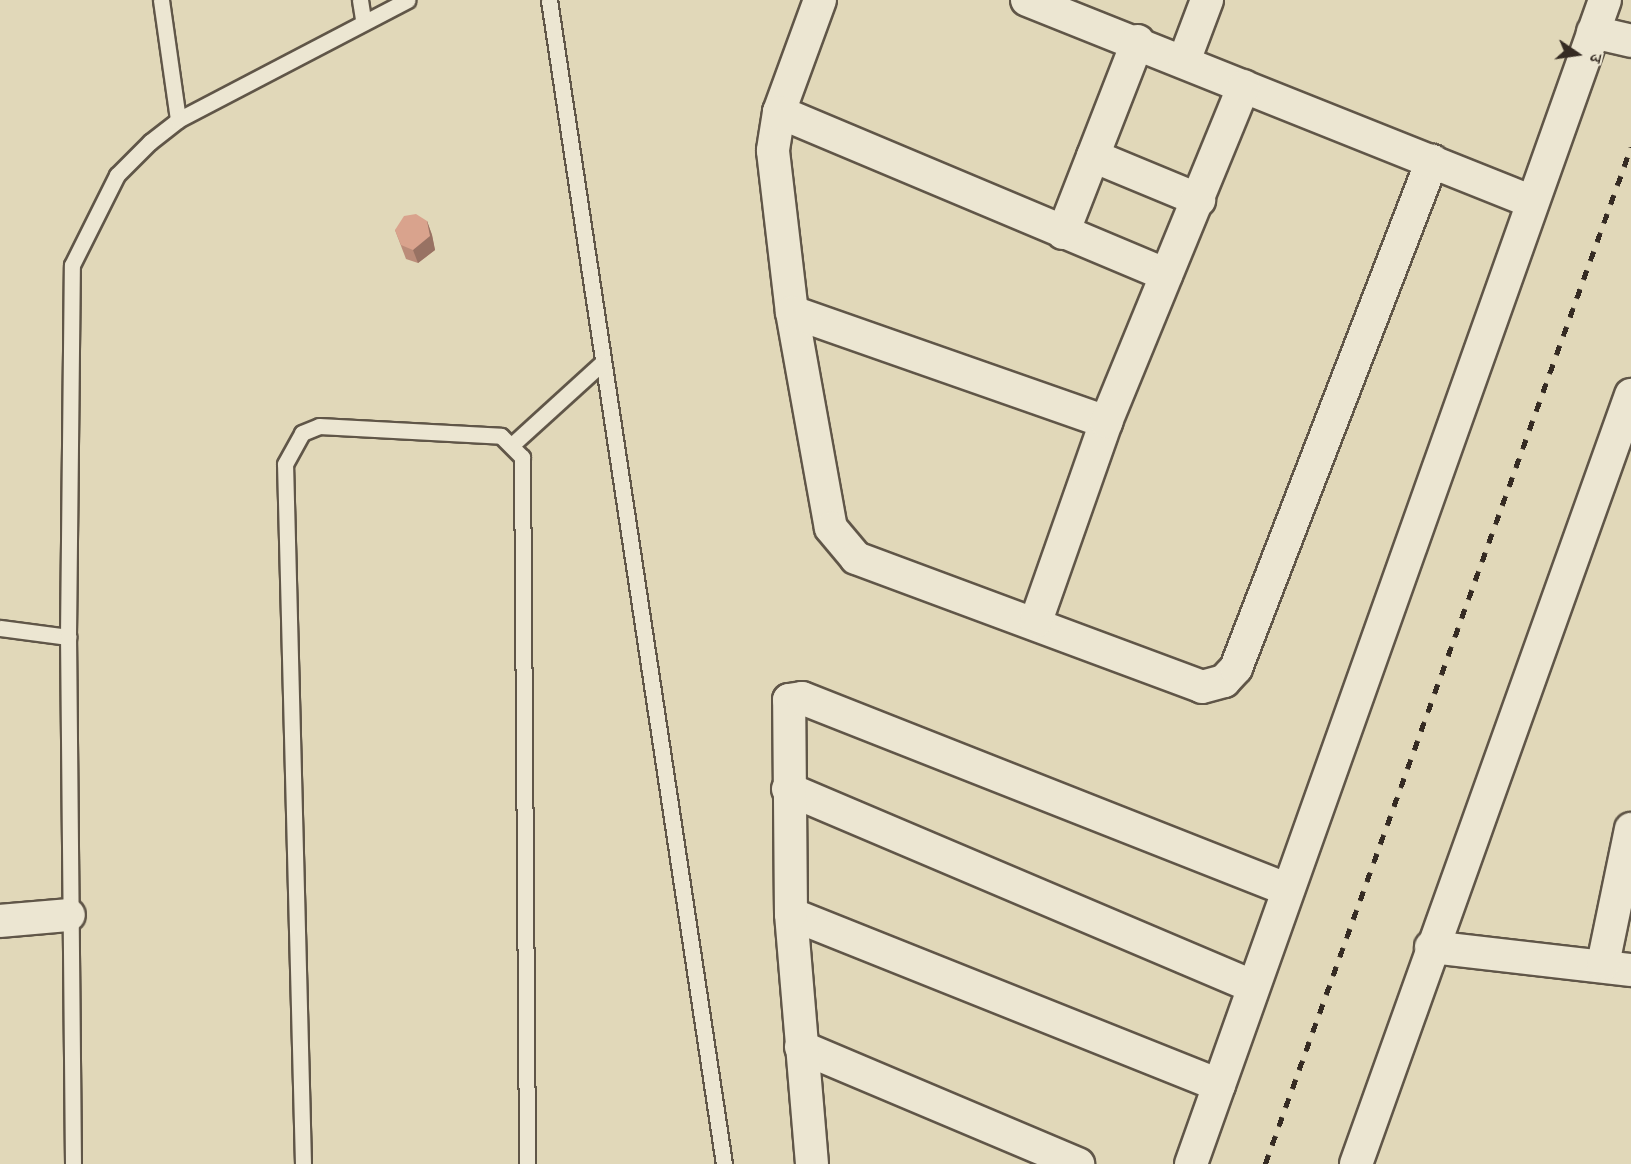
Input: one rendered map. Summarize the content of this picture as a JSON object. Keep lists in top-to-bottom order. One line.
{"north":"right"}
